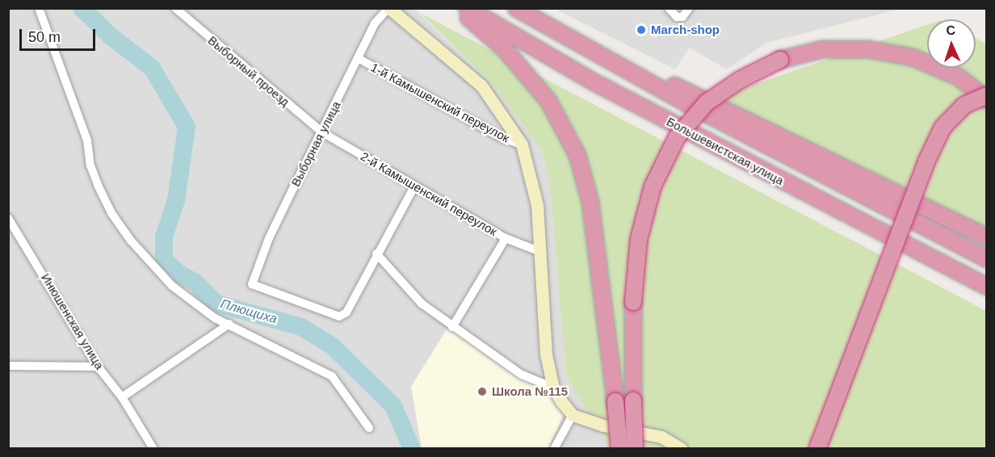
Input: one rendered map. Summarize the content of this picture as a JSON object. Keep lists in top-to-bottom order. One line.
{"streets":{"highway":["Большевистская улица"],"street":["Выборный проезд","1-й Камышенский переулок","Выборная улица","2-й Камышенский переулок","Инюшенская улица"]},"crossings":[["Выборный проезд","Выборная улица"],["Выборный проезд","2-й Камышенский переулок"],["1-й Камышенский переулок","Выборная улица"],["Выборная улица","2-й Камышенский переулок"]],"water":["Плющиха"],"places":["March-shop","Школа №115"],"scale_bar":"50 m","north":"top"}
